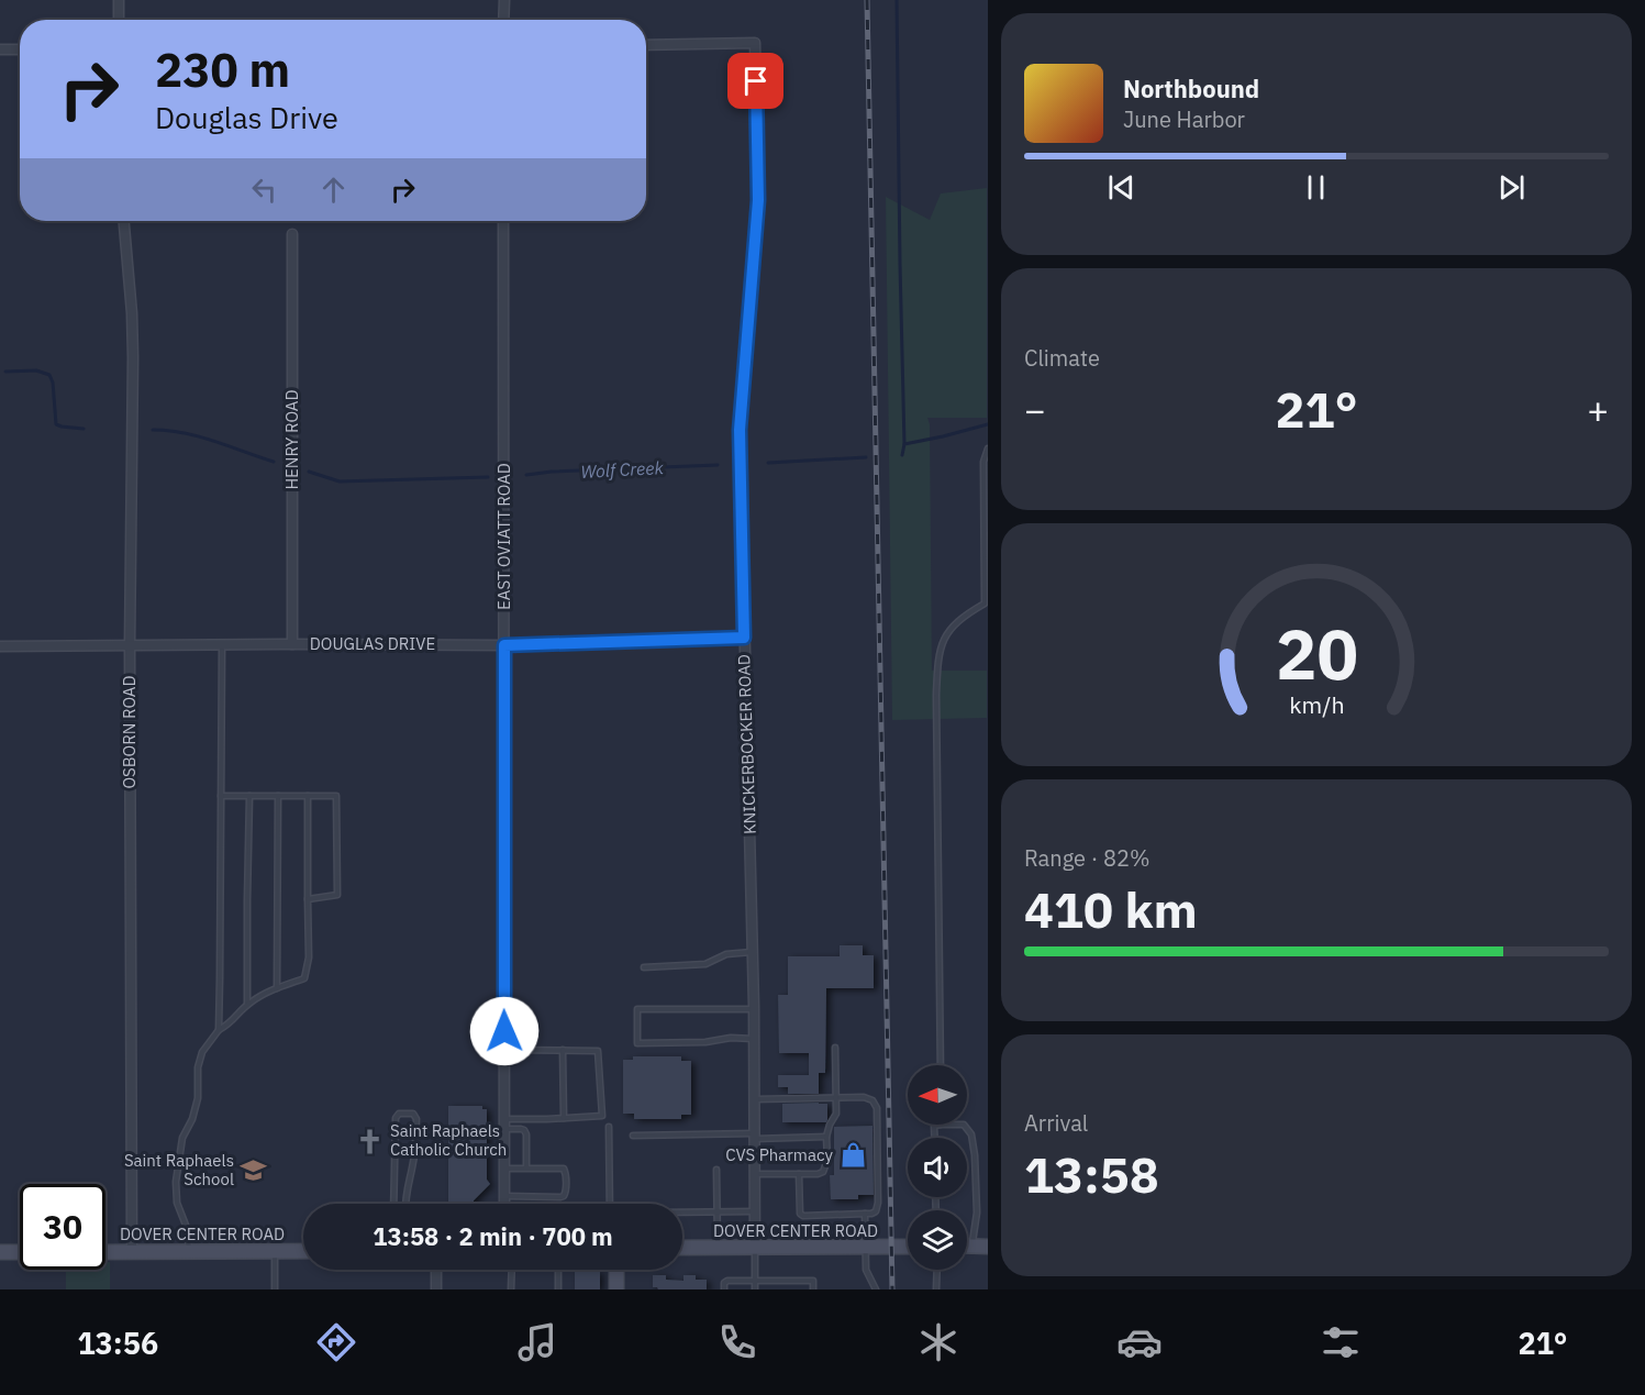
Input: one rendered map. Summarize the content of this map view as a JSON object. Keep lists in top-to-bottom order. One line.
{"streets":{"street":["HENRY ROAD","EAST OVIATT ROAD","DOUGLAS DRIVE","OSBORN ROAD","KNICKERBOCKER ROAD","DOVER CENTER ROAD"]},"crossings":[["HENRY ROAD","DOUGLAS DRIVE"],["EAST OVIATT ROAD","DOUGLAS DRIVE"],["DOUGLAS DRIVE","OSBORN ROAD"],["DOUGLAS DRIVE","KNICKERBOCKER ROAD"],["OSBORN ROAD","DOVER CENTER ROAD"],["KNICKERBOCKER ROAD","DOVER CENTER ROAD"]],"water":["Wolf Creek"],"places":{"church":["Saint Raphaels Catholic Church"],"shop":["CVS Pharmacy"],"school or university":["Saint Raphaels School"]},"north":"left","page":{"turn":["230 m","Douglas Drive"],"song":["Northbound","June Harbor"],"tile":["Climate",["Range · 82%","410 km"],["Arrival","13:58"]],"heat":["−","21°","+"],"limit":"30","trip":"13:58 · 2 min · 700 m","tabs":["13:56","21°"],"gauge":["20","km/h"]}}
